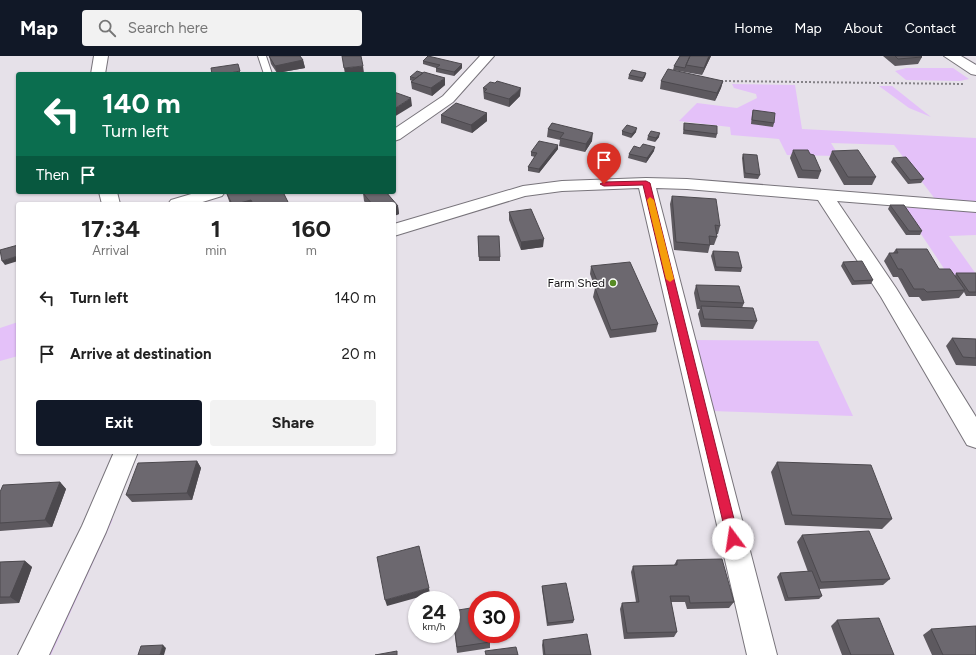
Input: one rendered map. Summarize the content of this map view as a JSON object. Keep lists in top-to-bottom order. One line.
{"places":["Farm Shed"],"page":{"header":"Map","search":"Search here","nav":["Home","Map","About","Contact"],"turn":["140 m","Turn left"],"then":"Then","eta":["17:34","Arrival","1","min","160","m"],"list":[{"name":"Turn left","value":"140 m"},{"name":"Arrive at destination","value":"20 m"}],"buttons":["Exit","Share"],"speed":"24 km/h","limit":"30"}}
